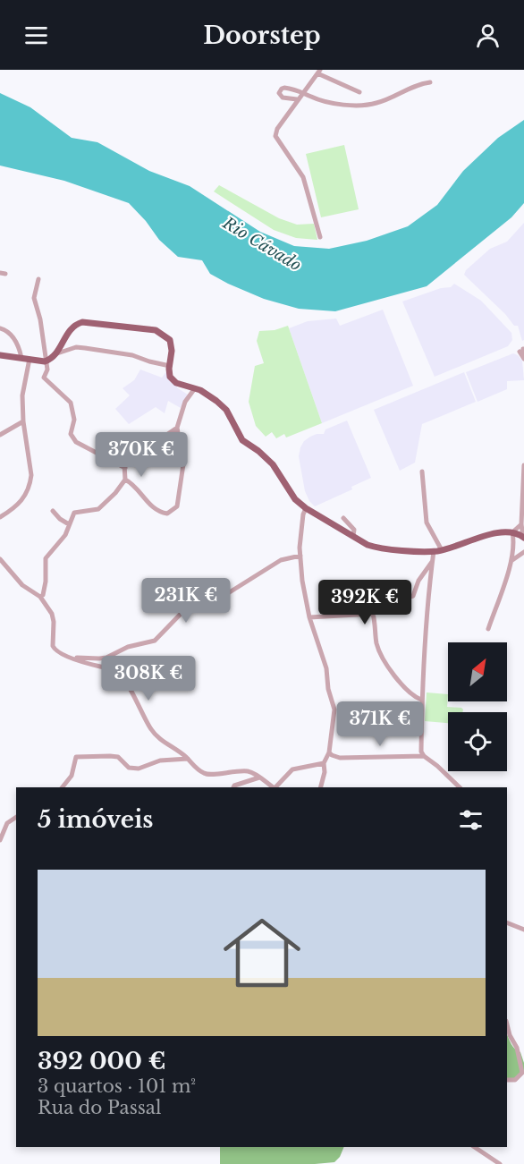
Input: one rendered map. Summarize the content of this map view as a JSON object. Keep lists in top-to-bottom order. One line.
{"water":["Rio Cávado"],"north":"top right","page":{"header":"Doorstep","price":["370K €","231K €","392K €","308K €","371K €"],"heading":"5 imóveis","list":[{"name":"392 000 €","note":"3 quartos · 101 m² · Rua do Passal"}]}}
